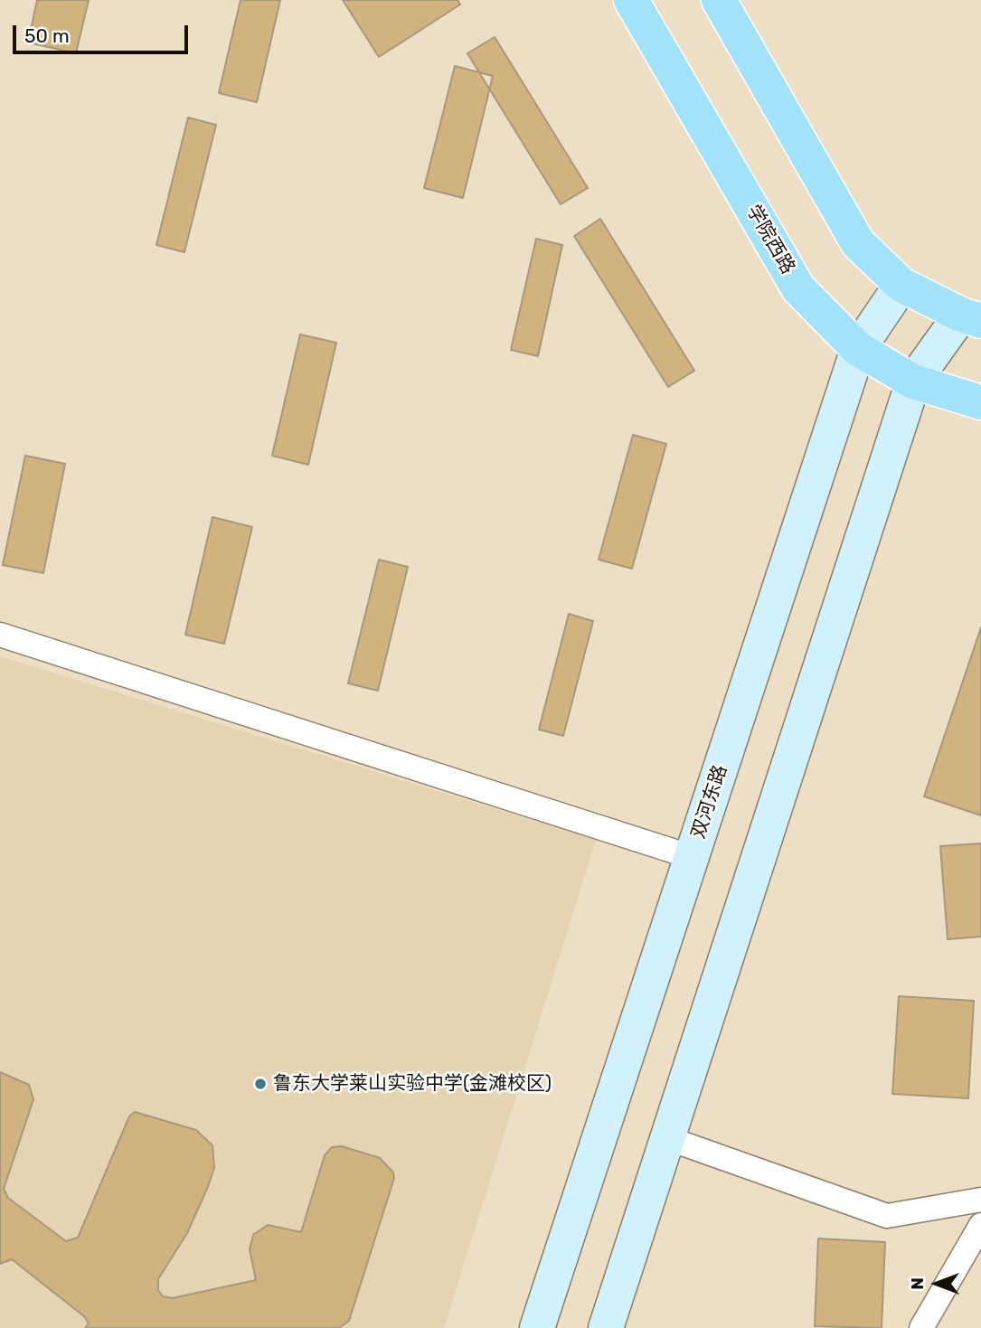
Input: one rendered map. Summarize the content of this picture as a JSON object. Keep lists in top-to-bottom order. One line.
{"streets":{"main road":["学院西路"],"street":["双河东路"]},"crossings":[["学院西路","双河东路"]],"places":["鲁东大学莱山实验中学(金滩校区)"],"scale_bar":"50 m","north":"left"}
